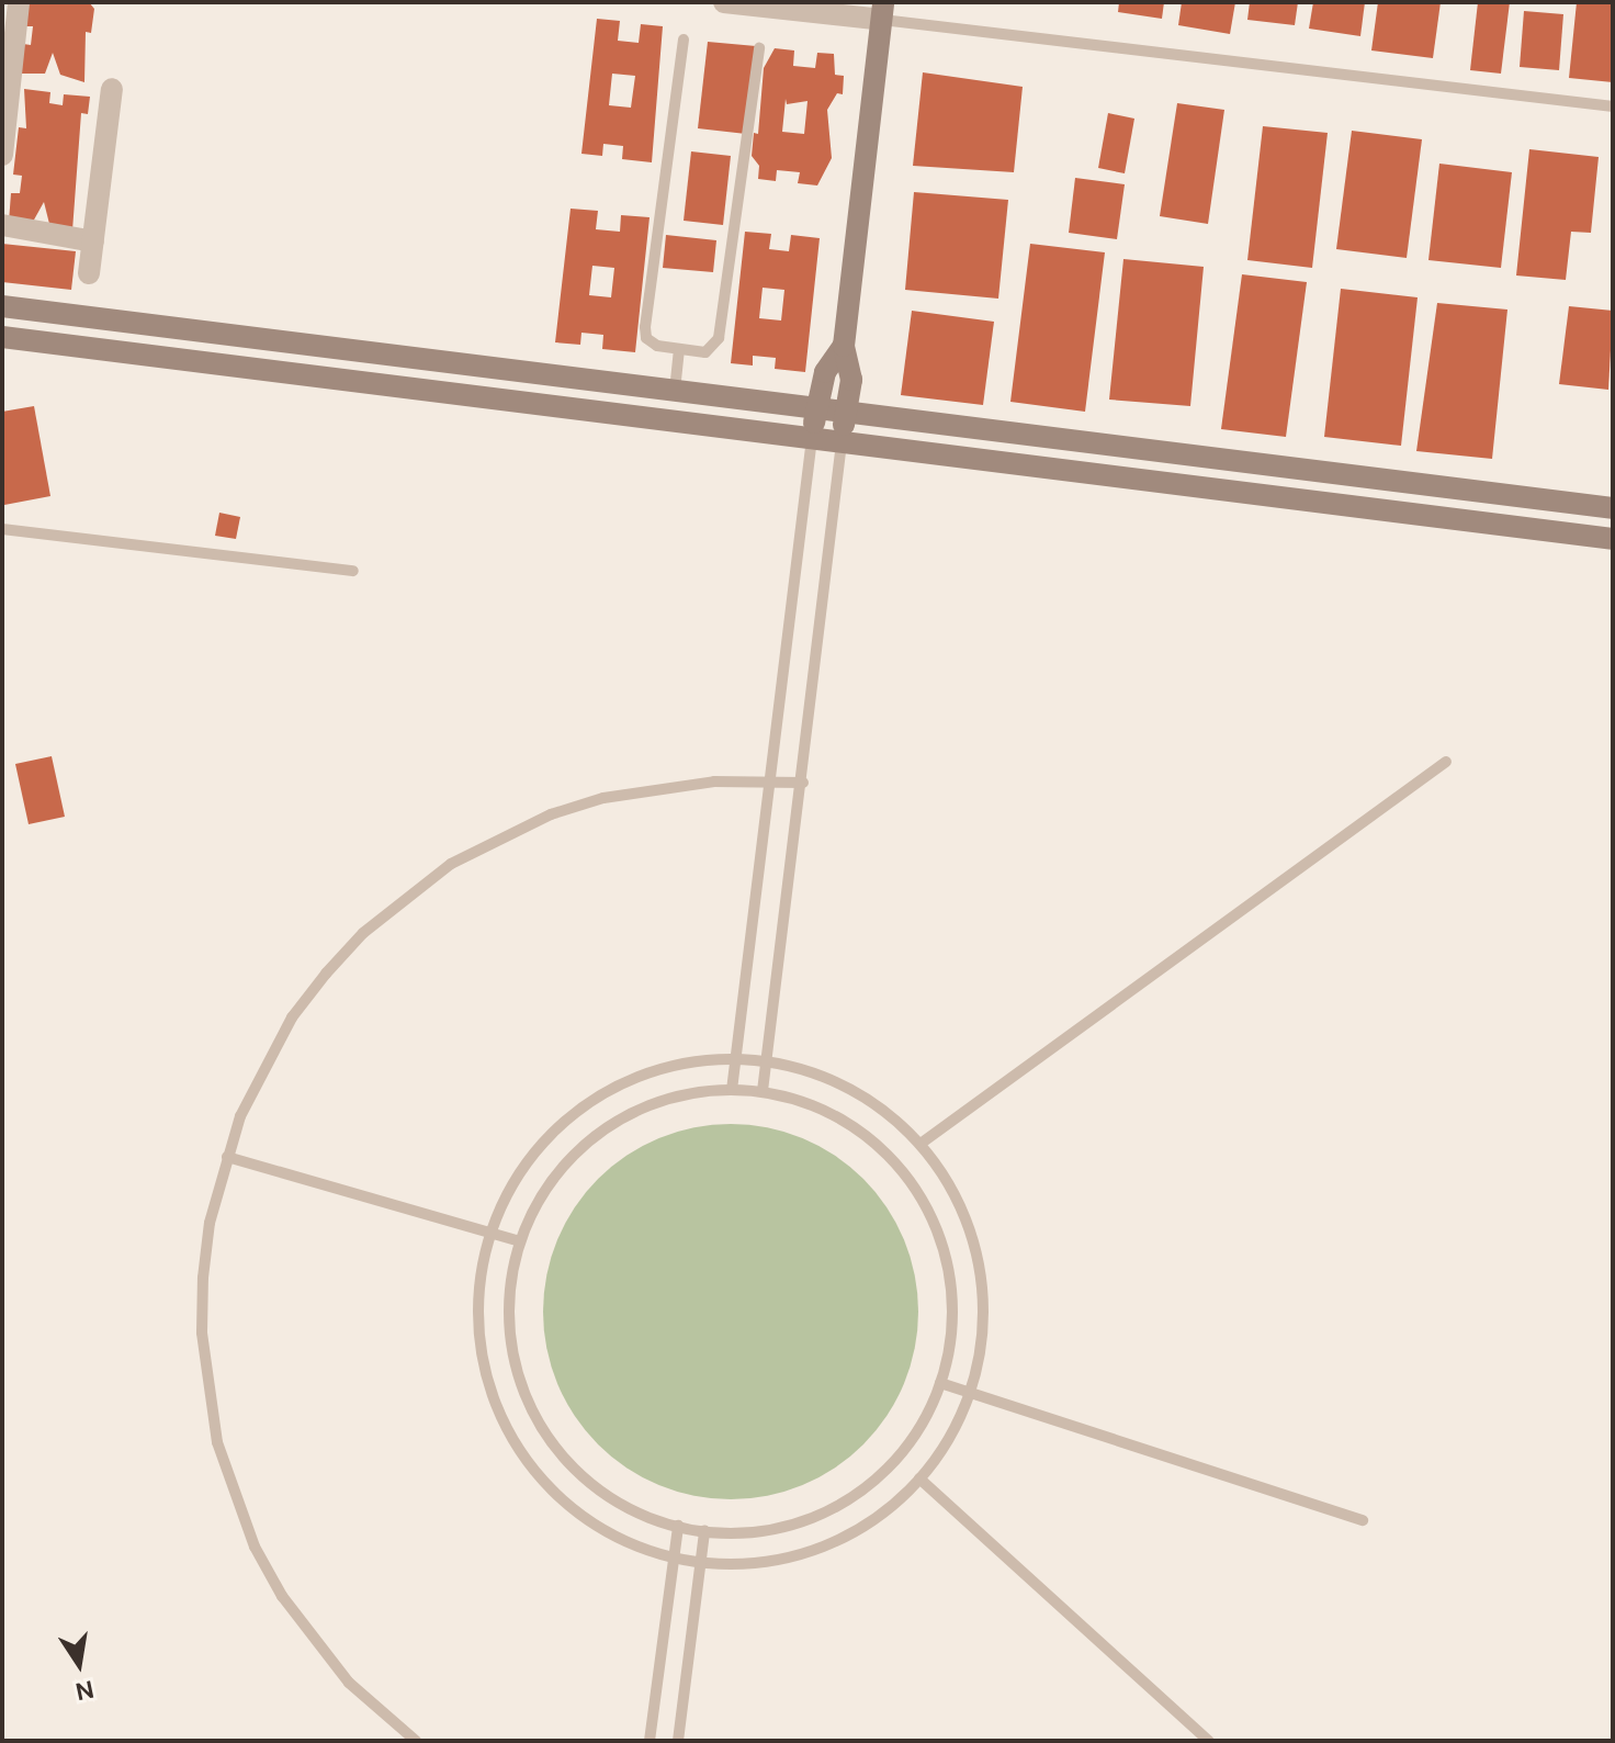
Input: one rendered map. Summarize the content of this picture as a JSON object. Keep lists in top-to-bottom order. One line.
{"north":"bottom"}
